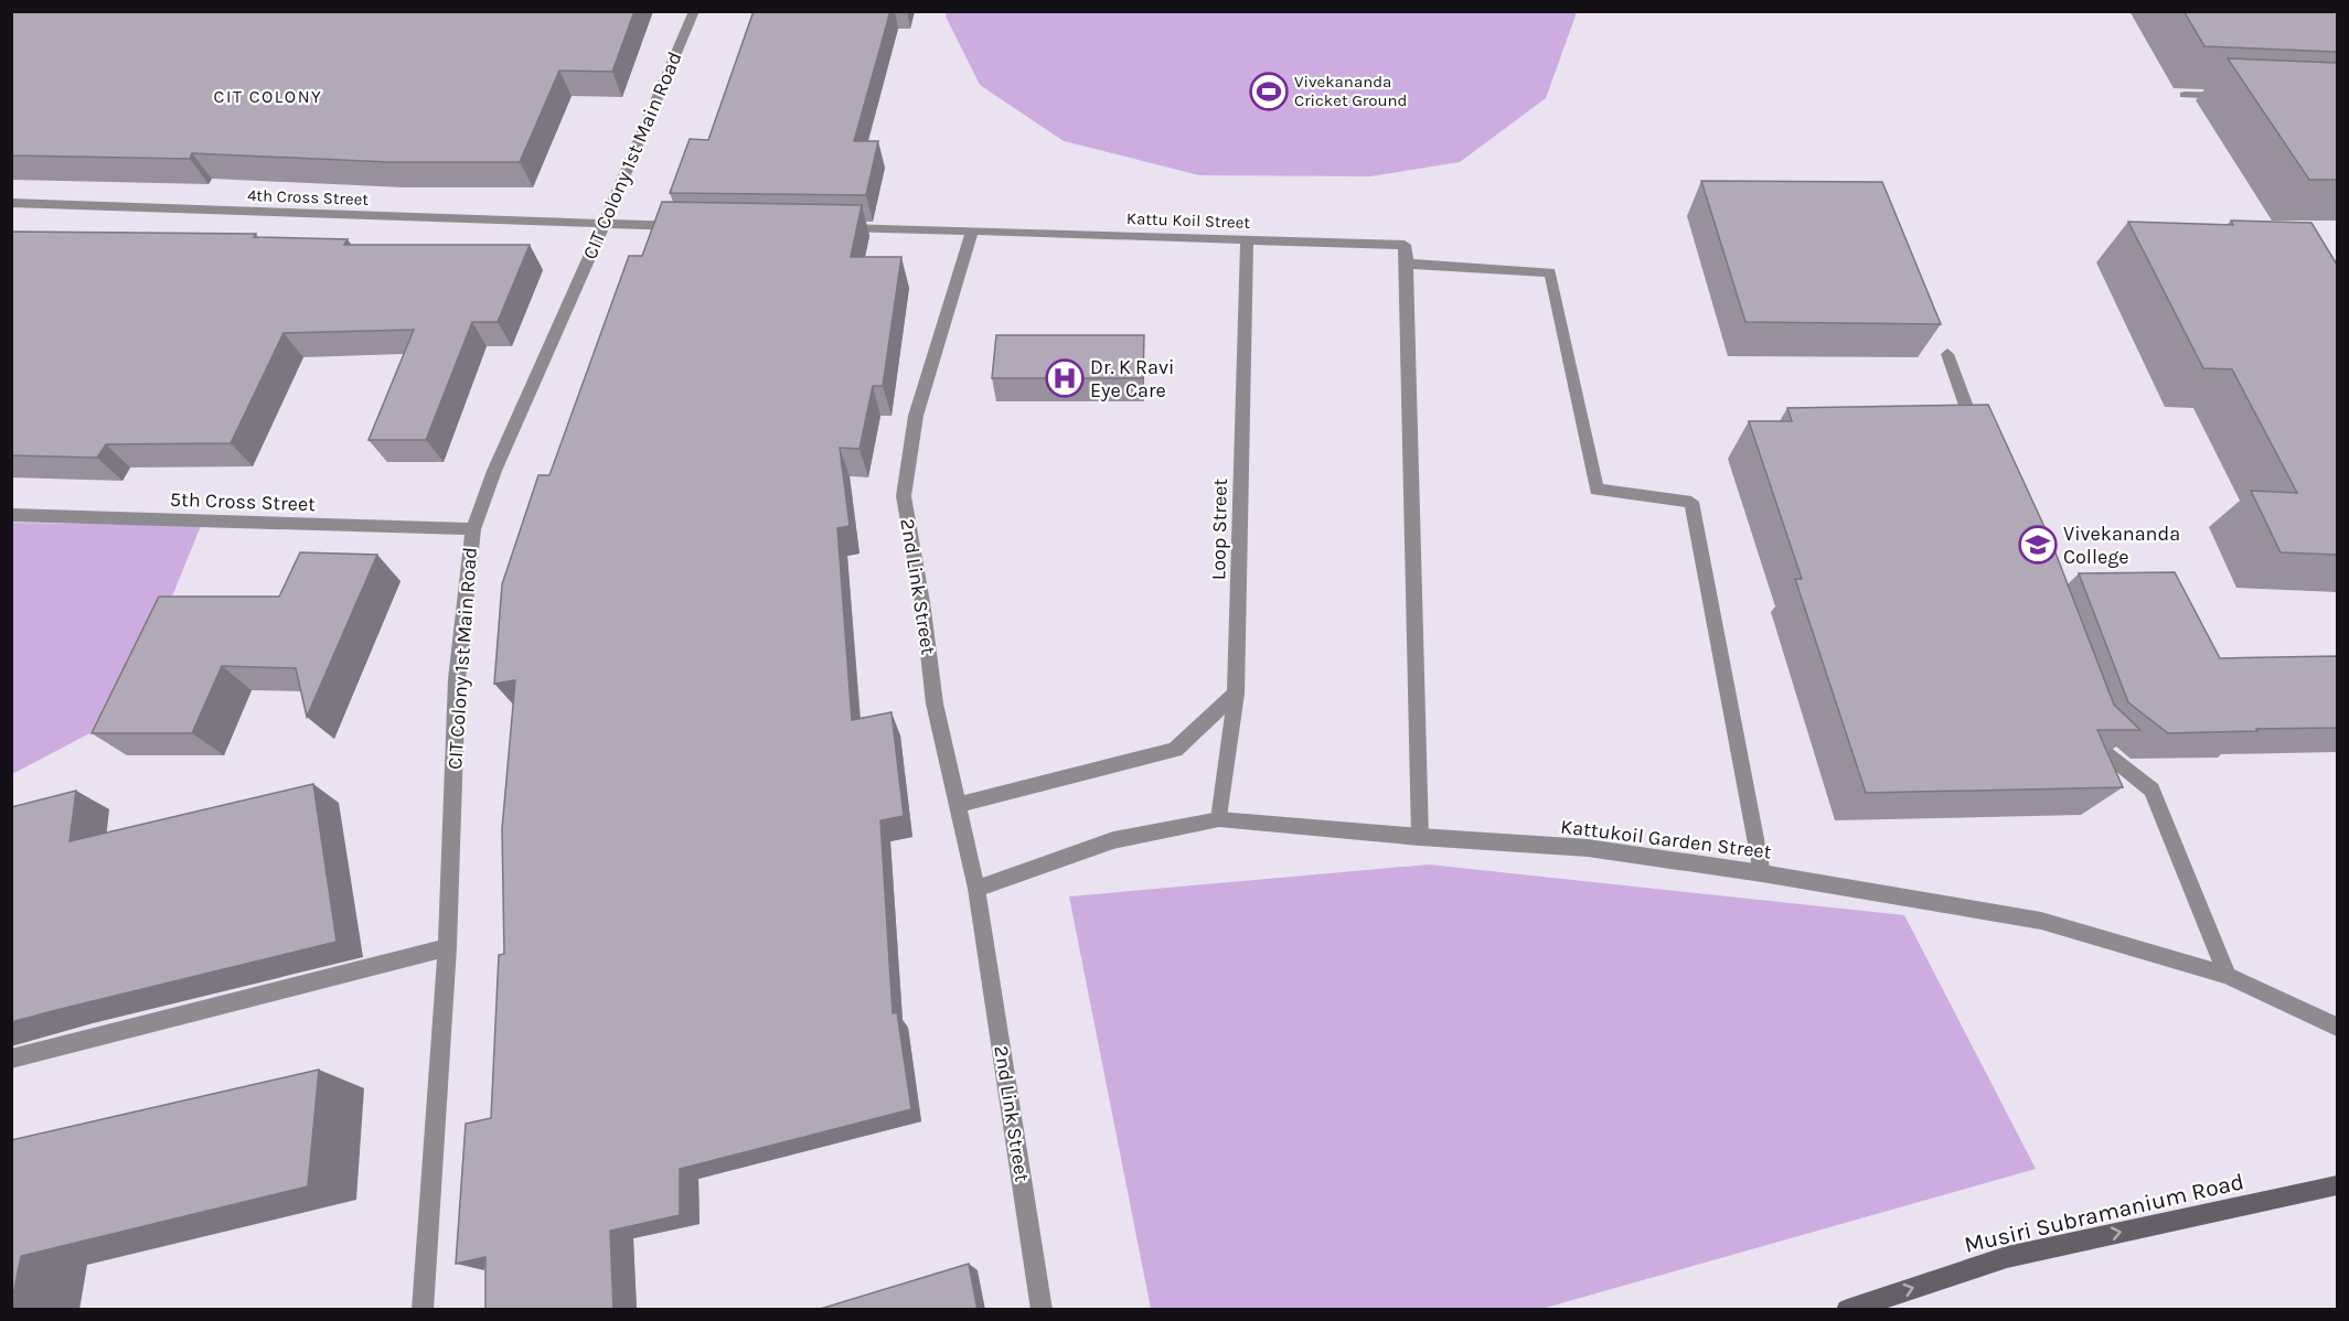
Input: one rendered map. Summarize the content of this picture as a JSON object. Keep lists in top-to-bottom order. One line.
{"streets":{"main road":["Musiri Subramanium Road"],"street":["CIT Colony 1st Main Road","4th Cross Street","Kattu Koil Street","5th Cross Street","Loop Street","2nd Link Street","Kattukoil Garden Street"]},"crossings":[["CIT Colony 1st Main Road","4th Cross Street"],["CIT Colony 1st Main Road","5th Cross Street"],["Kattu Koil Street","Loop Street"],["Kattu Koil Street","2nd Link Street"],["Loop Street","Kattukoil Garden Street"],["2nd Link Street","Kattukoil Garden Street"]],"one_way":["Musiri Subramanium Road"],"districts":["CIT COLONY"],"places":{"sports":["Vivekananda Cricket Ground"],"hospital":["Dr. K Ravi Eye Care"],"school or university":["Vivekananda College"]}}
